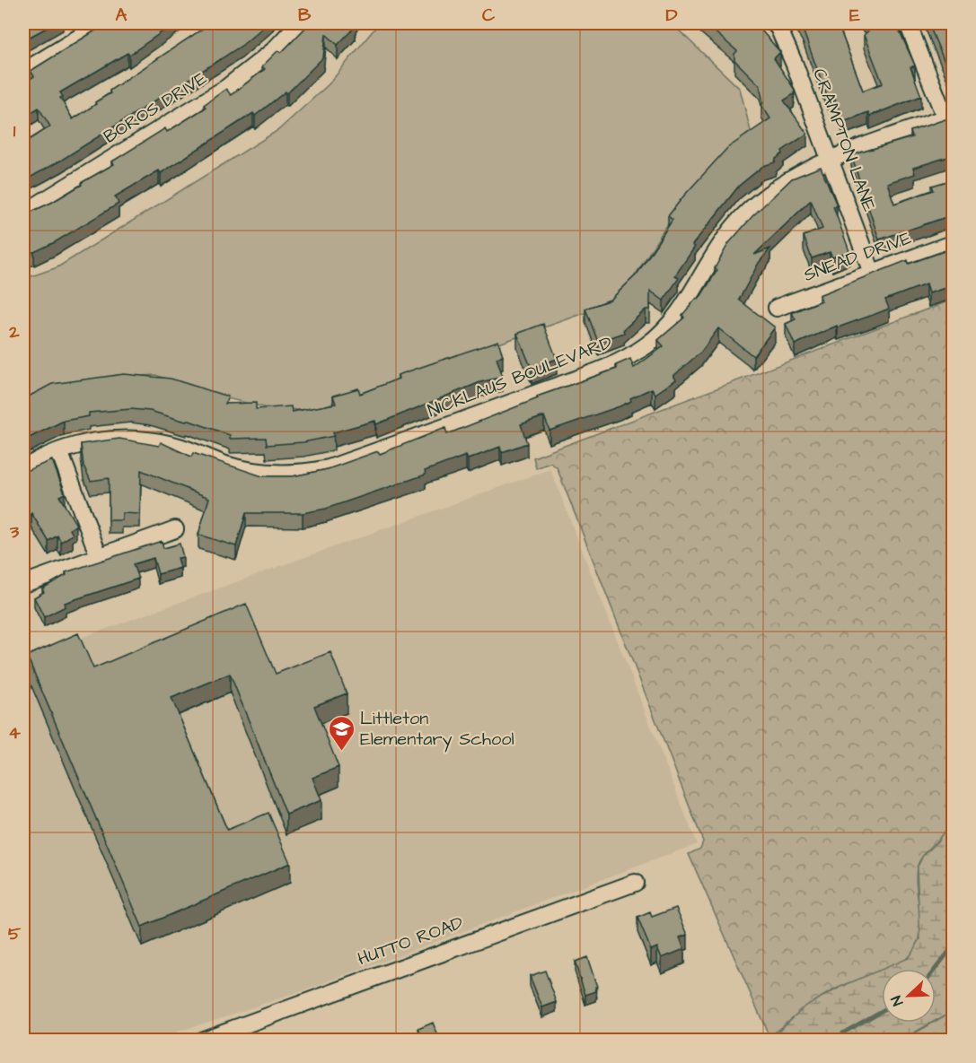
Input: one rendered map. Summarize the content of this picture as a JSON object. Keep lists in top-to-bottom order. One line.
{"streets":{"street":["BOROS DRIVE","CRAMPTON LANE","SNEAD DRIVE","NICKLAUS BOULEVARD","HUTTO ROAD"]},"crossings":[["CRAMPTON LANE","SNEAD DRIVE"],["CRAMPTON LANE","NICKLAUS BOULEVARD"]],"places":{"school or university":["Littleton Elementary School"]},"north":"bottom left","grid":{"columns":["A","B","C","D","E"],"rows":["1","2","3","4","5"]}}
